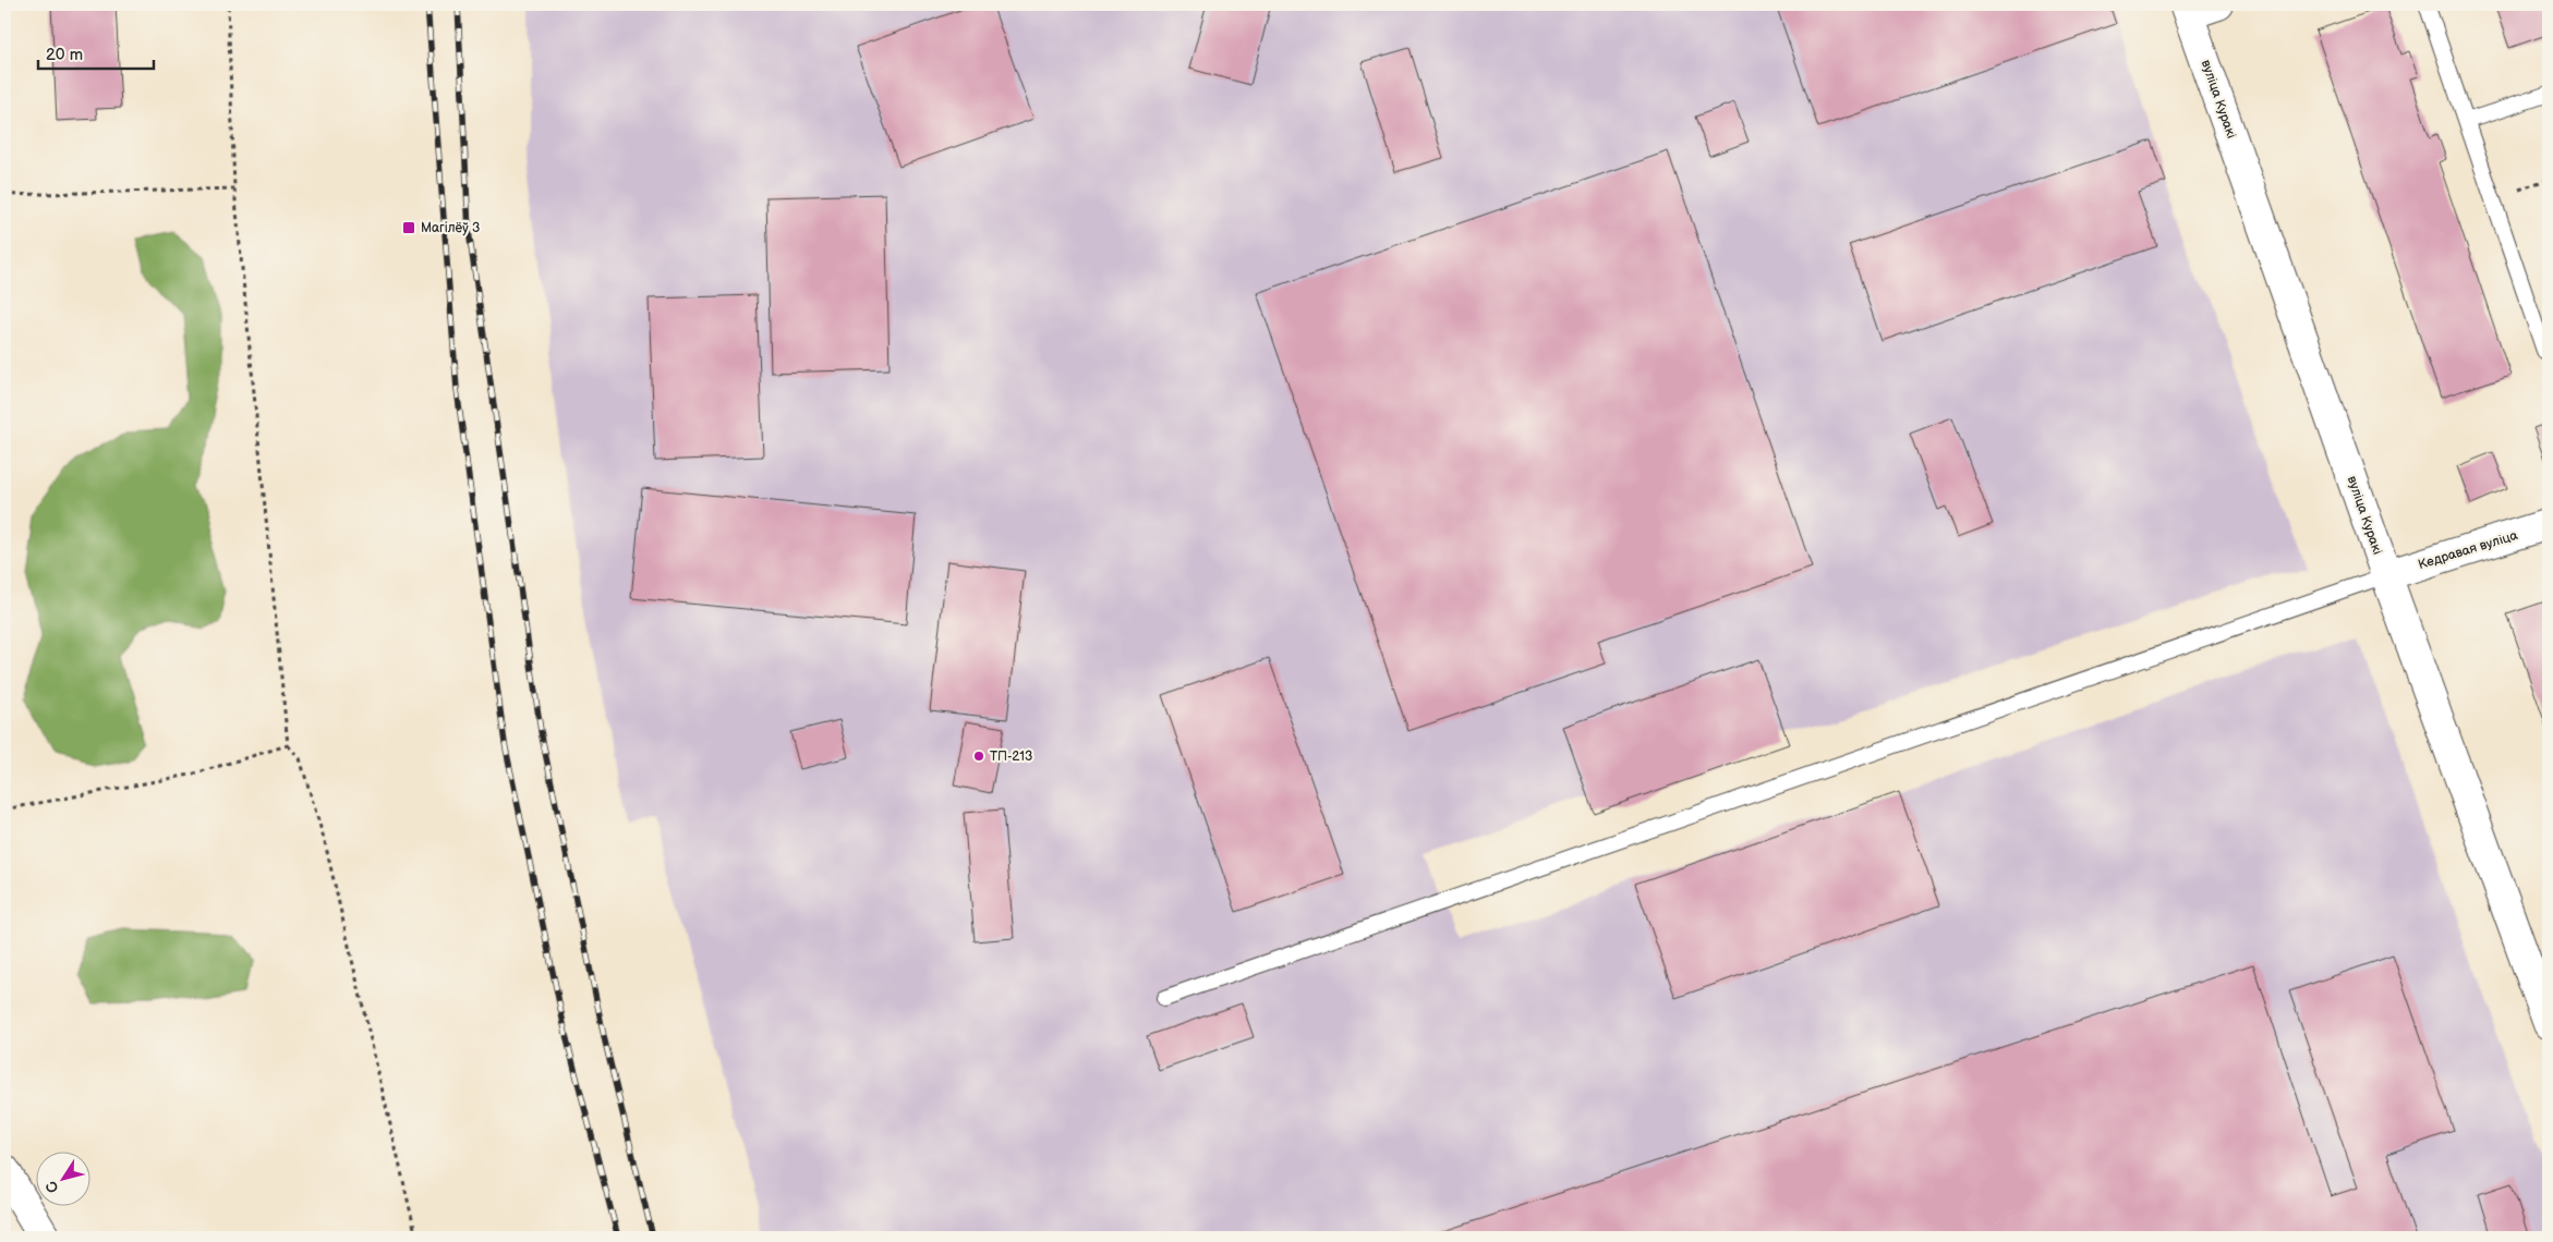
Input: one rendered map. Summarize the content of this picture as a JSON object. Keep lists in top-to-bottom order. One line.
{"streets":{"street":["вуліца Куракі","Кедравая вуліца"]},"crossings":[["вуліца Куракі","Кедравая вуліца"]],"places":{"transit":["Магілёў 3"],"other":["ТП-213"]},"scale_bar":"20 m","north":"bottom left"}
